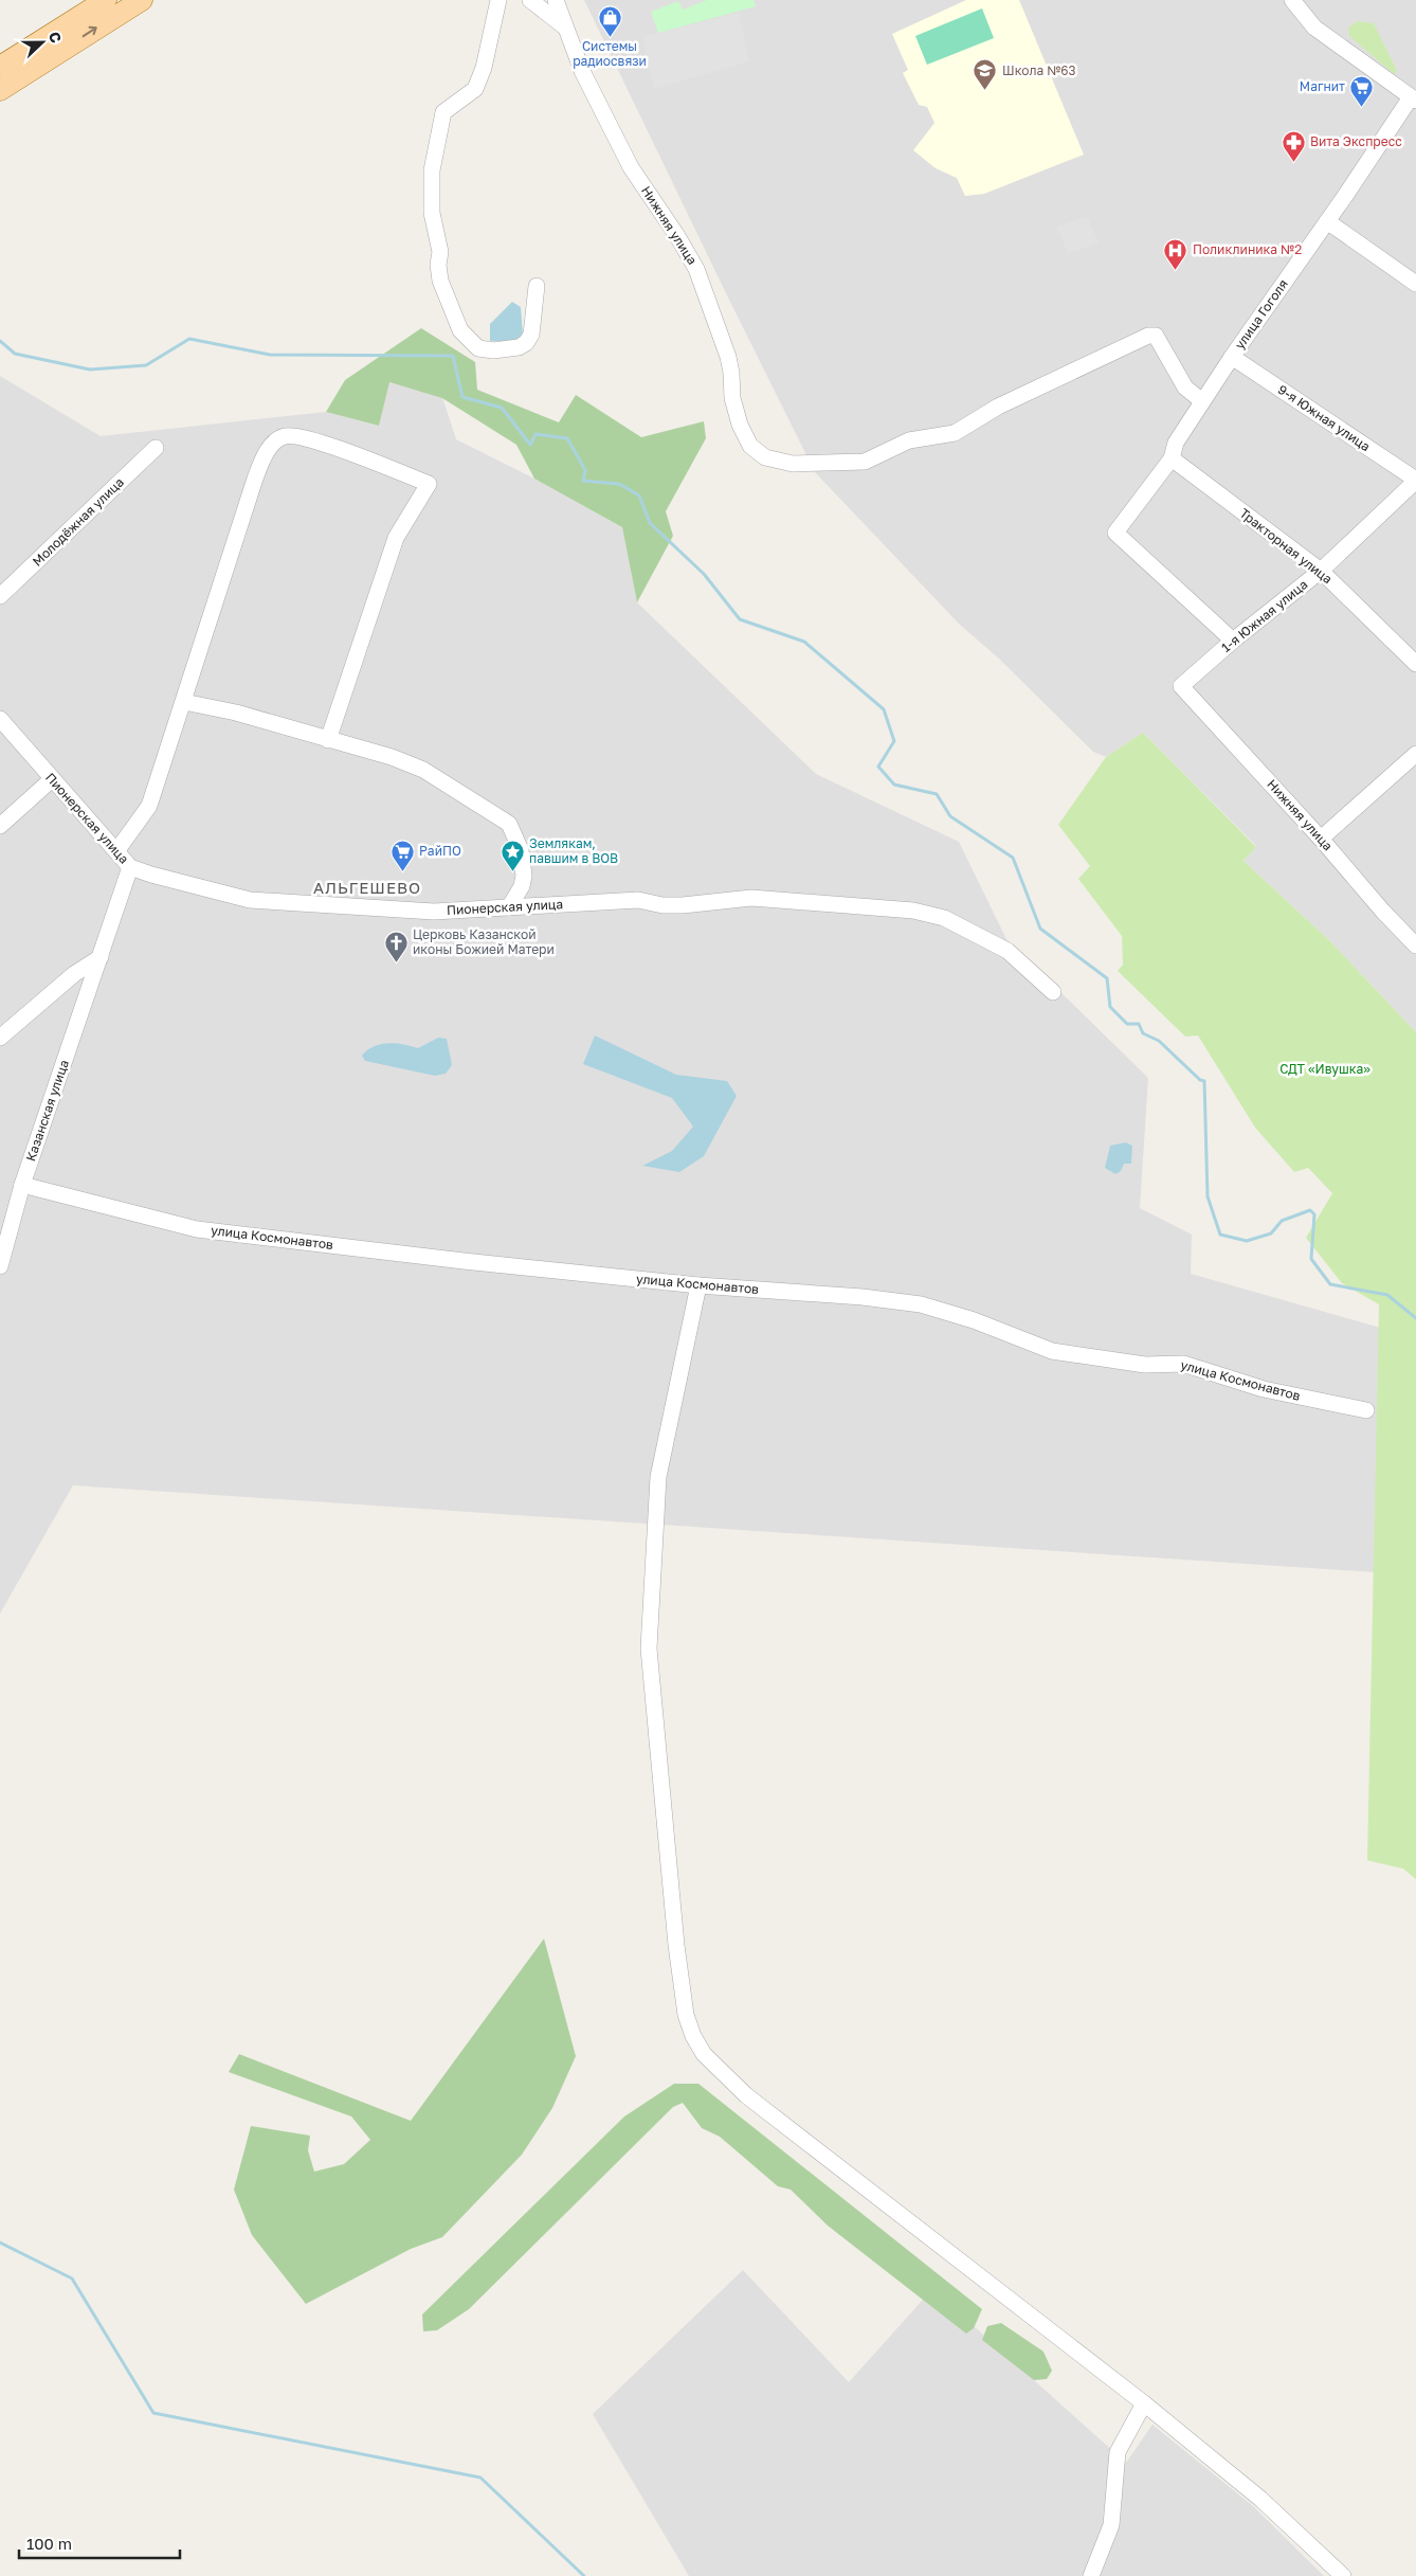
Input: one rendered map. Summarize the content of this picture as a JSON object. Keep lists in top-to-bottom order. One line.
{"streets":{"street":["Нижняя улица","улица Гоголя","9-я Южная улица","Молодёжная улица","Тракторная улица","1-я Южная улица","Пионерская улица","Казанская улица","улица Космонавтов"]},"crossings":[["Нижняя улица","улица Гоголя"],["Нижняя улица","1-я Южная улица"],["улица Гоголя","9-я Южная улица"],["улица Гоголя","Тракторная улица"],["улица Гоголя","1-я Южная улица"],["9-я Южная улица","1-я Южная улица"],["Тракторная улица","1-я Южная улица"],["Пионерская улица","Казанская улица"],["Казанская улица","улица Космонавтов"]],"districts":["АЛЬГЕШЕВО"],"parks":["СДТ «Ивушка»"],"places":{"shop":["Системы радиосвязи"],"school or university":["Школа №63"],"supermarket":["Магнит","РайПО"],"pharmacy":["Вита Экспресс"],"hospital":["Поликлиника №2"],"place":["Землякам, павшим в ВОВ"],"church":["Церковь Казанской иконы Божией Матери"]},"scale_bar":"100 m","north":"right"}
